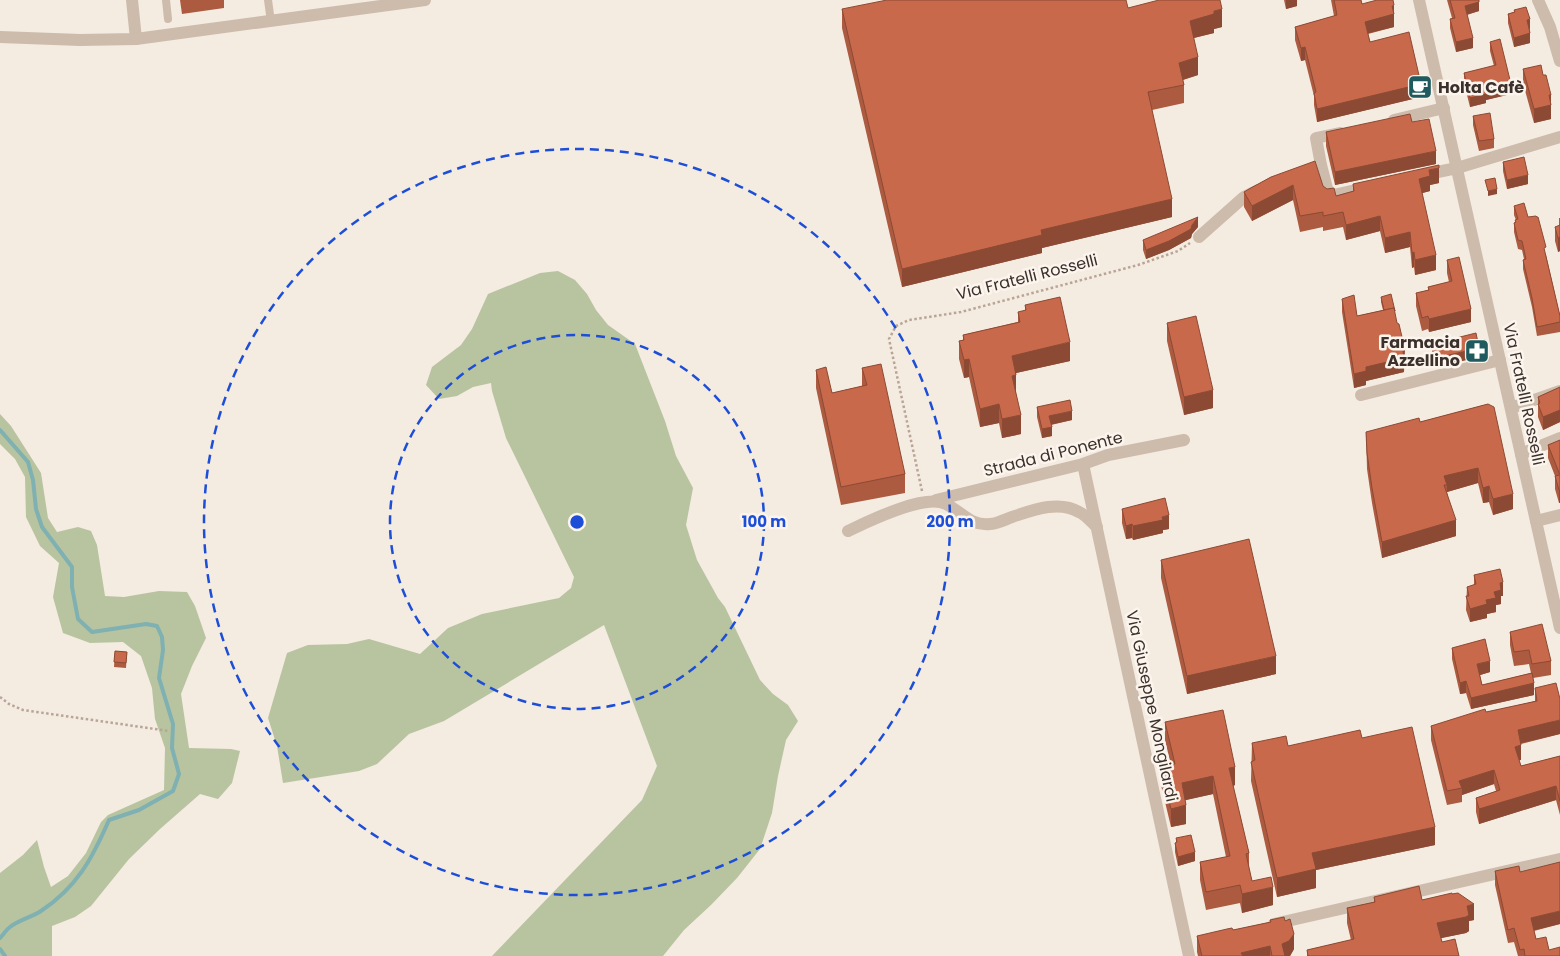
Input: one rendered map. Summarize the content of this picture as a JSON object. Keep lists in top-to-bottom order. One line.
{"streets":{"street":["Via Fratelli Rosselli","Strada di Ponente","Via Giuseppe Mongilardi"]},"crossings":[["Via Fratelli Rosselli","Strada di Ponente"],["Strada di Ponente","Via Giuseppe Mongilardi"]],"places":{"cafe":["Holta Cafè"],"pharmacy":["Farmacia Azzellino"]},"rings":["100 m","200 m"]}
